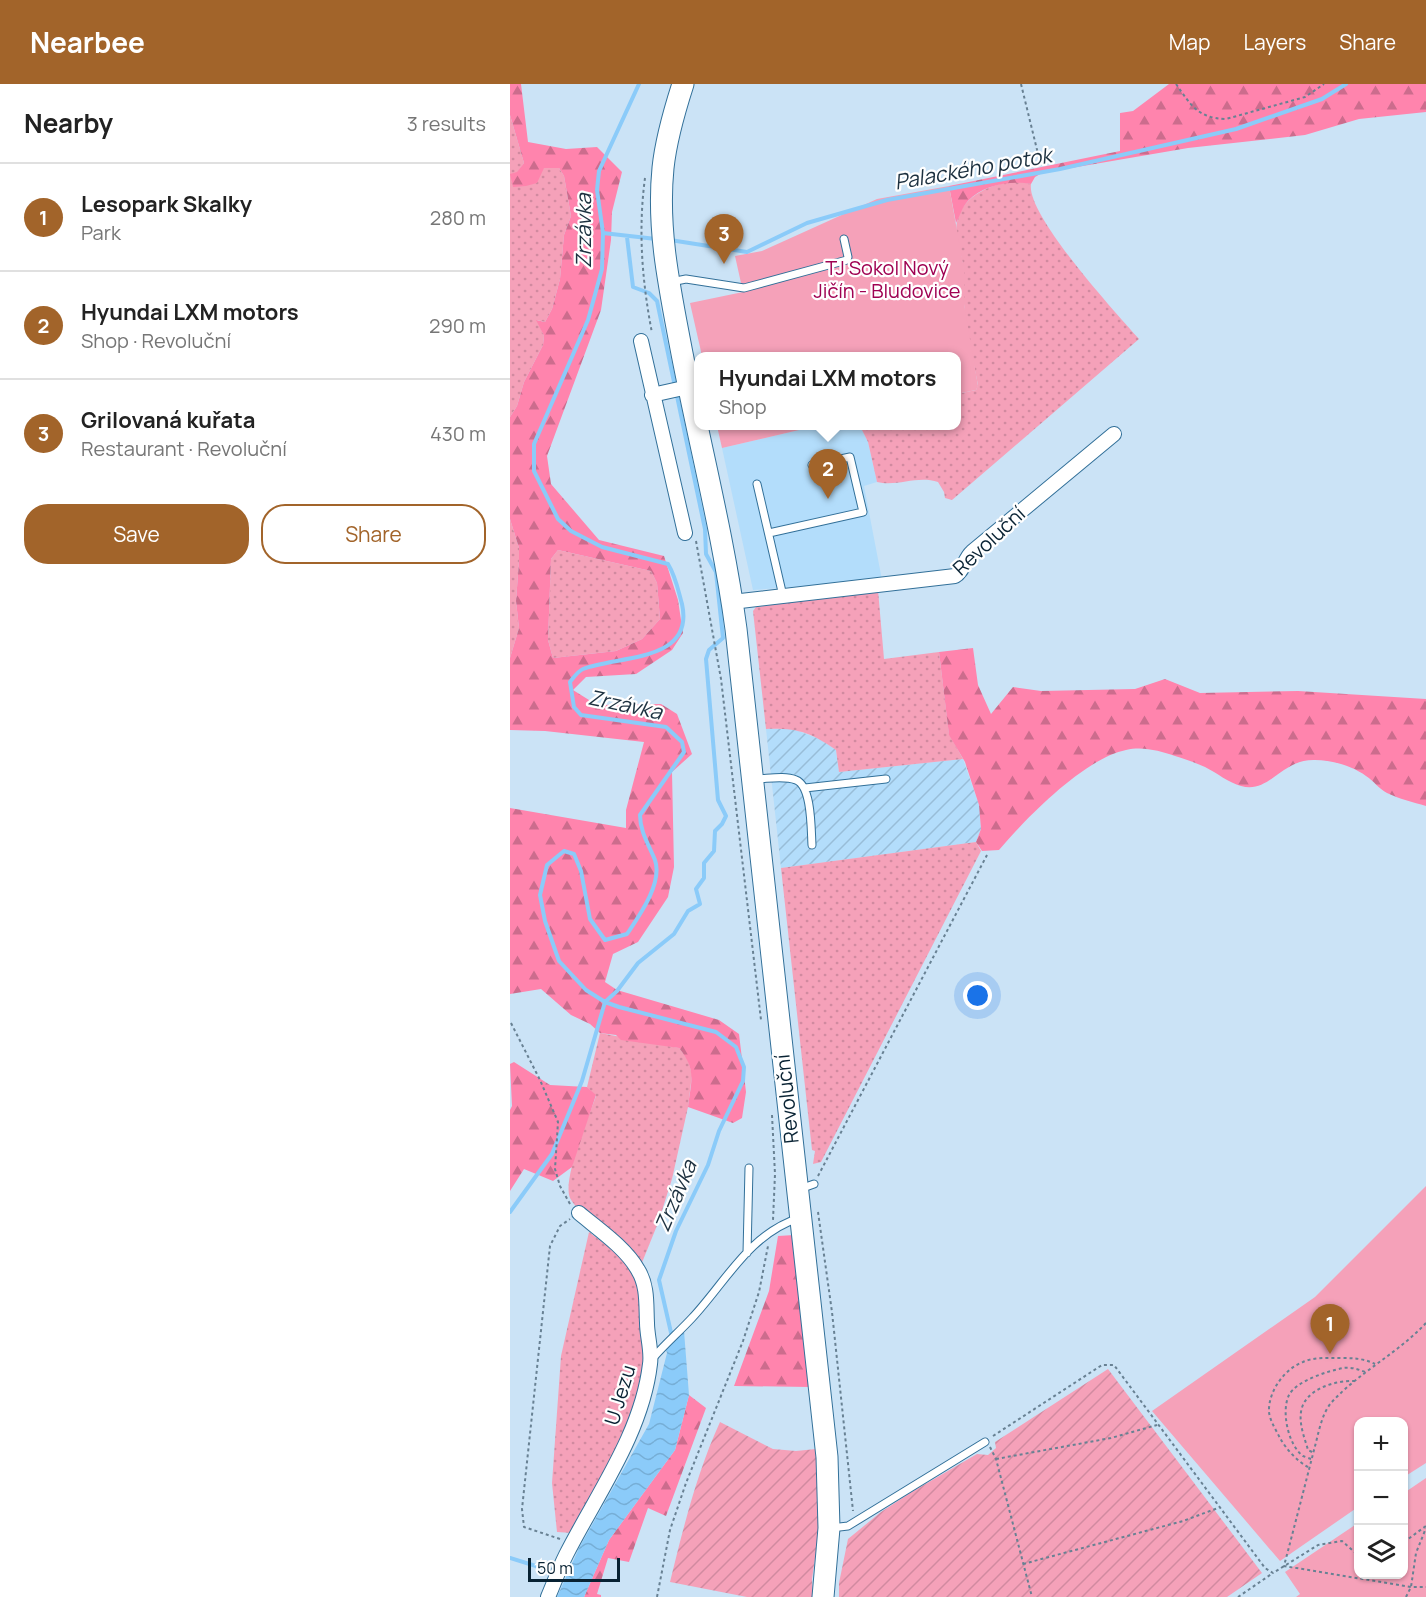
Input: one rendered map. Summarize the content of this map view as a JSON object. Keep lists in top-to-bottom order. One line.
{"streets":{"main road":["Revoluční"],"street":["U Jezu"]},"water":["Palackého potok","Zrzávka"],"parks":["TJ Sokol Nový Jičín - Bludovice"],"scale_bar":"50 m","page":{"header":"Nearbee","nav":["Map","Layers","Share"],"heading":["Nearby","3 results"],"list":[{"mark":"1","name":"Lesopark Skalky","note":"Park","value":"280 m"},{"mark":"2","name":"Hyundai LXM motors","note":"Shop · Revoluční","value":"290 m"},{"mark":"3","name":"Grilovaná kuřata","note":"Restaurant · Revoluční","value":"430 m"}],"pins":["3","2","1"],"popup":["Hyundai LXM motors","Shop"],"buttons":["Save","Share"],"map_buttons":["+","−"],"scale":"50 m"}}
